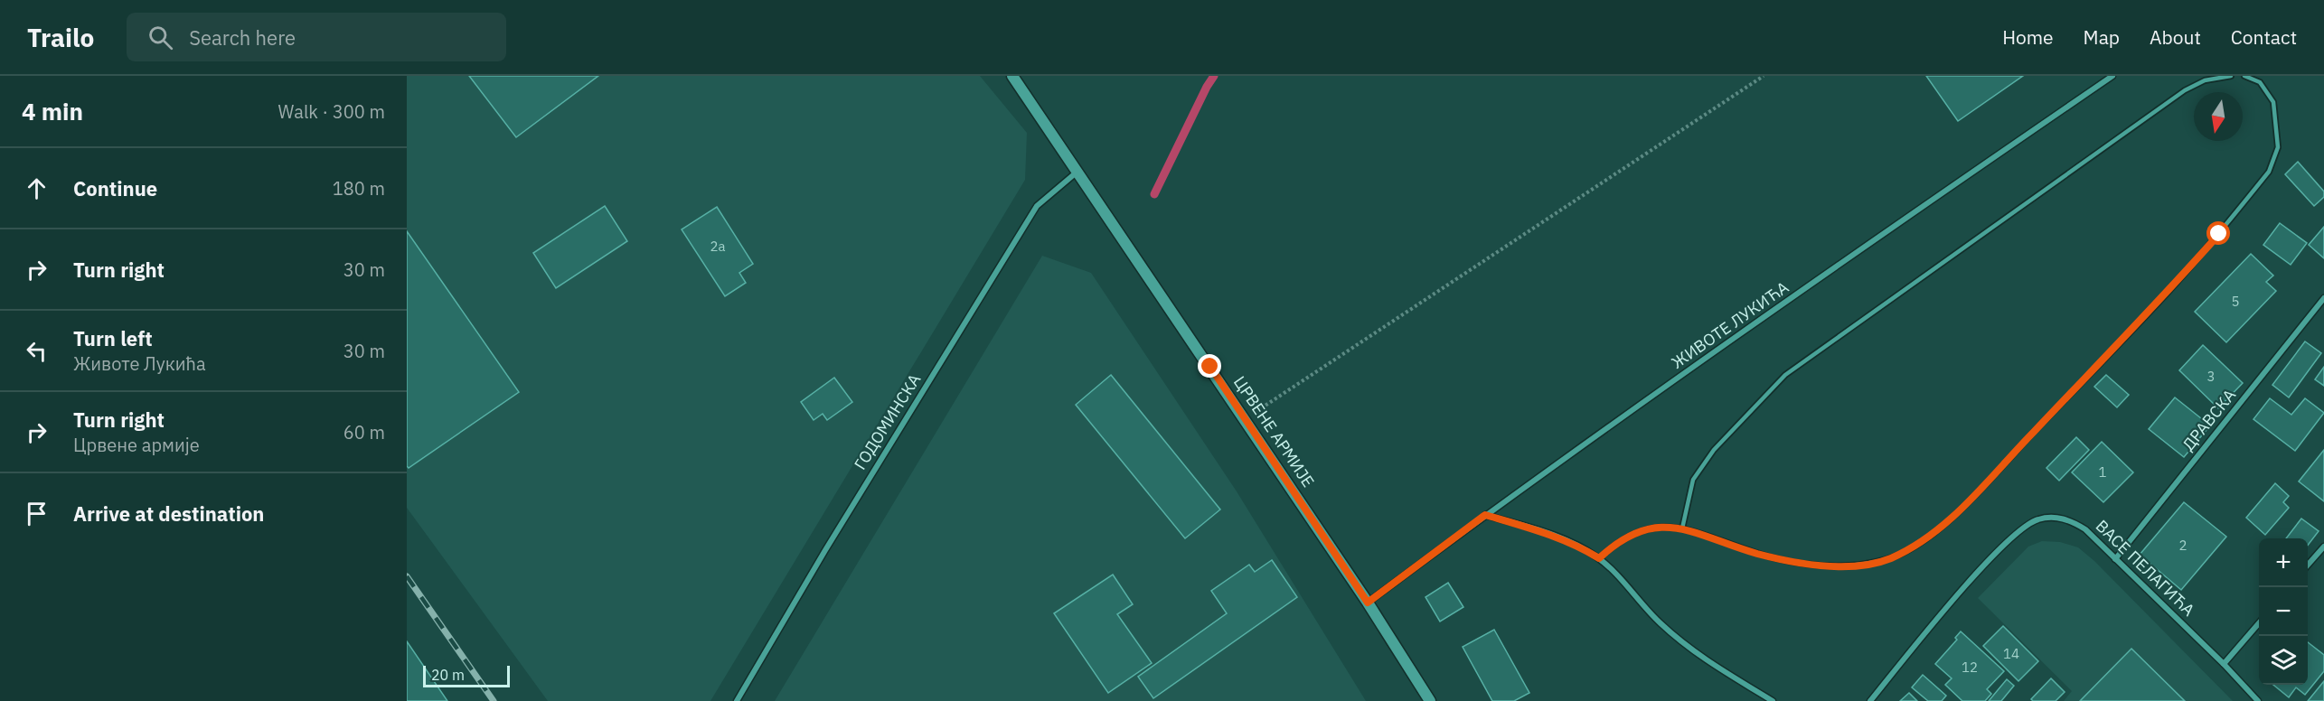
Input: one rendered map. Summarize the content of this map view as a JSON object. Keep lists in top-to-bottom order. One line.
{"streets":{"main road":["ЦРВЕНЕ АРМИЈЕ"],"street":["ЖИВОТЕ ЛУКИЋА","ДРАВСКА","ГОДОМИНСКА","ВАСЕ ПЕЛАГИЋА"]},"crossings":[["ЖИВОТЕ ЛУКИЋА","ЦРВЕНЕ АРМИЈЕ"],["ДРАВСКА","ВАСЕ ПЕЛАГИЋА"],["ГОДОМИНСКА","ЦРВЕНЕ АРМИЈЕ"]],"house_numbers":["2a","5","3","1","2","14","12"],"scale_bar":"20 m","north":"bottom","page":{"header":"Trailo","search":"Search here","nav":["Home","Map","About","Contact"],"heading":["4 min","Walk · 300 m"],"list":[["Continue","180 m"],["Turn right","30 m"],["Turn left","Животе Лукића","30 m"],["Turn right","Црвене армије","60 m"],"Arrive at destination"],"map_buttons":["+","−"],"scale":"20 m"}}
